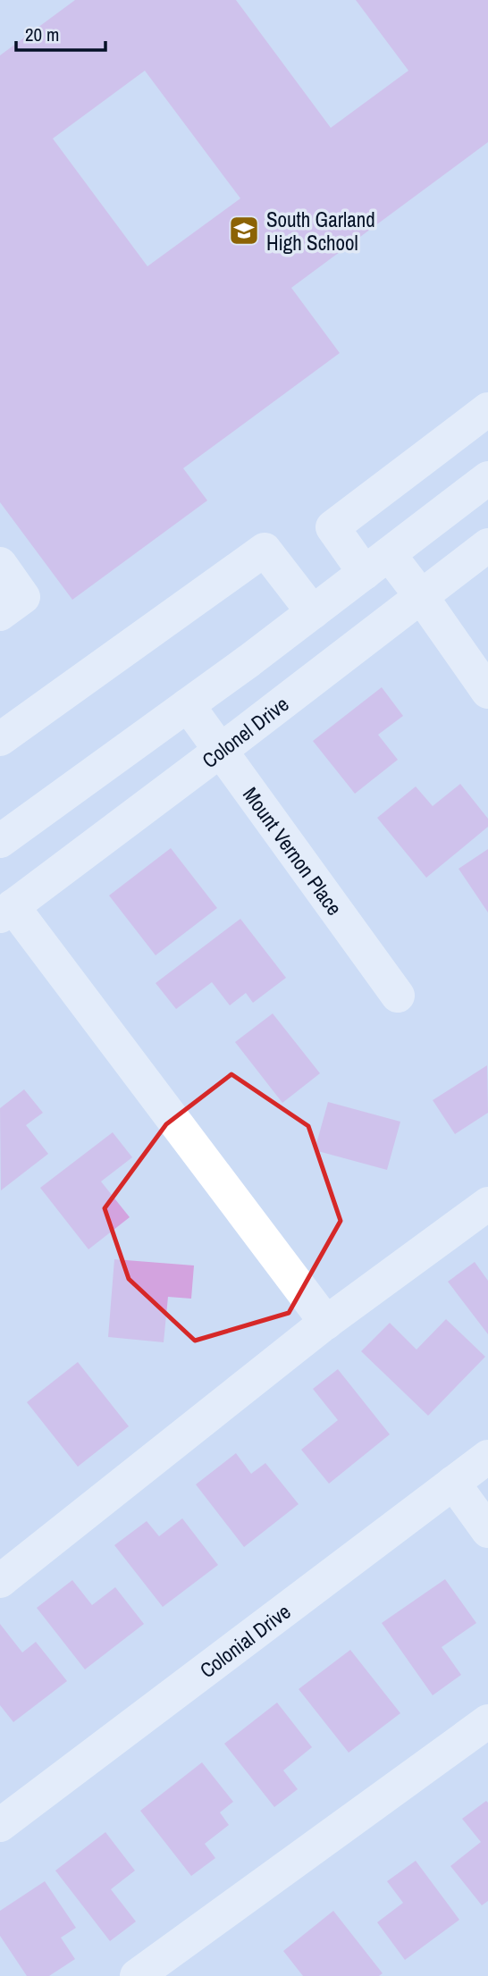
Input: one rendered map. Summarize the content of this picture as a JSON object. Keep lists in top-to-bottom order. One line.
{"streets":{"street":["Colonel Drive","Mount Vernon Place","Colonial Drive"]},"crossings":[["Colonel Drive","Mount Vernon Place"]],"places":{"school or university":["South Garland High School"]},"scale_bar":"20 m"}
